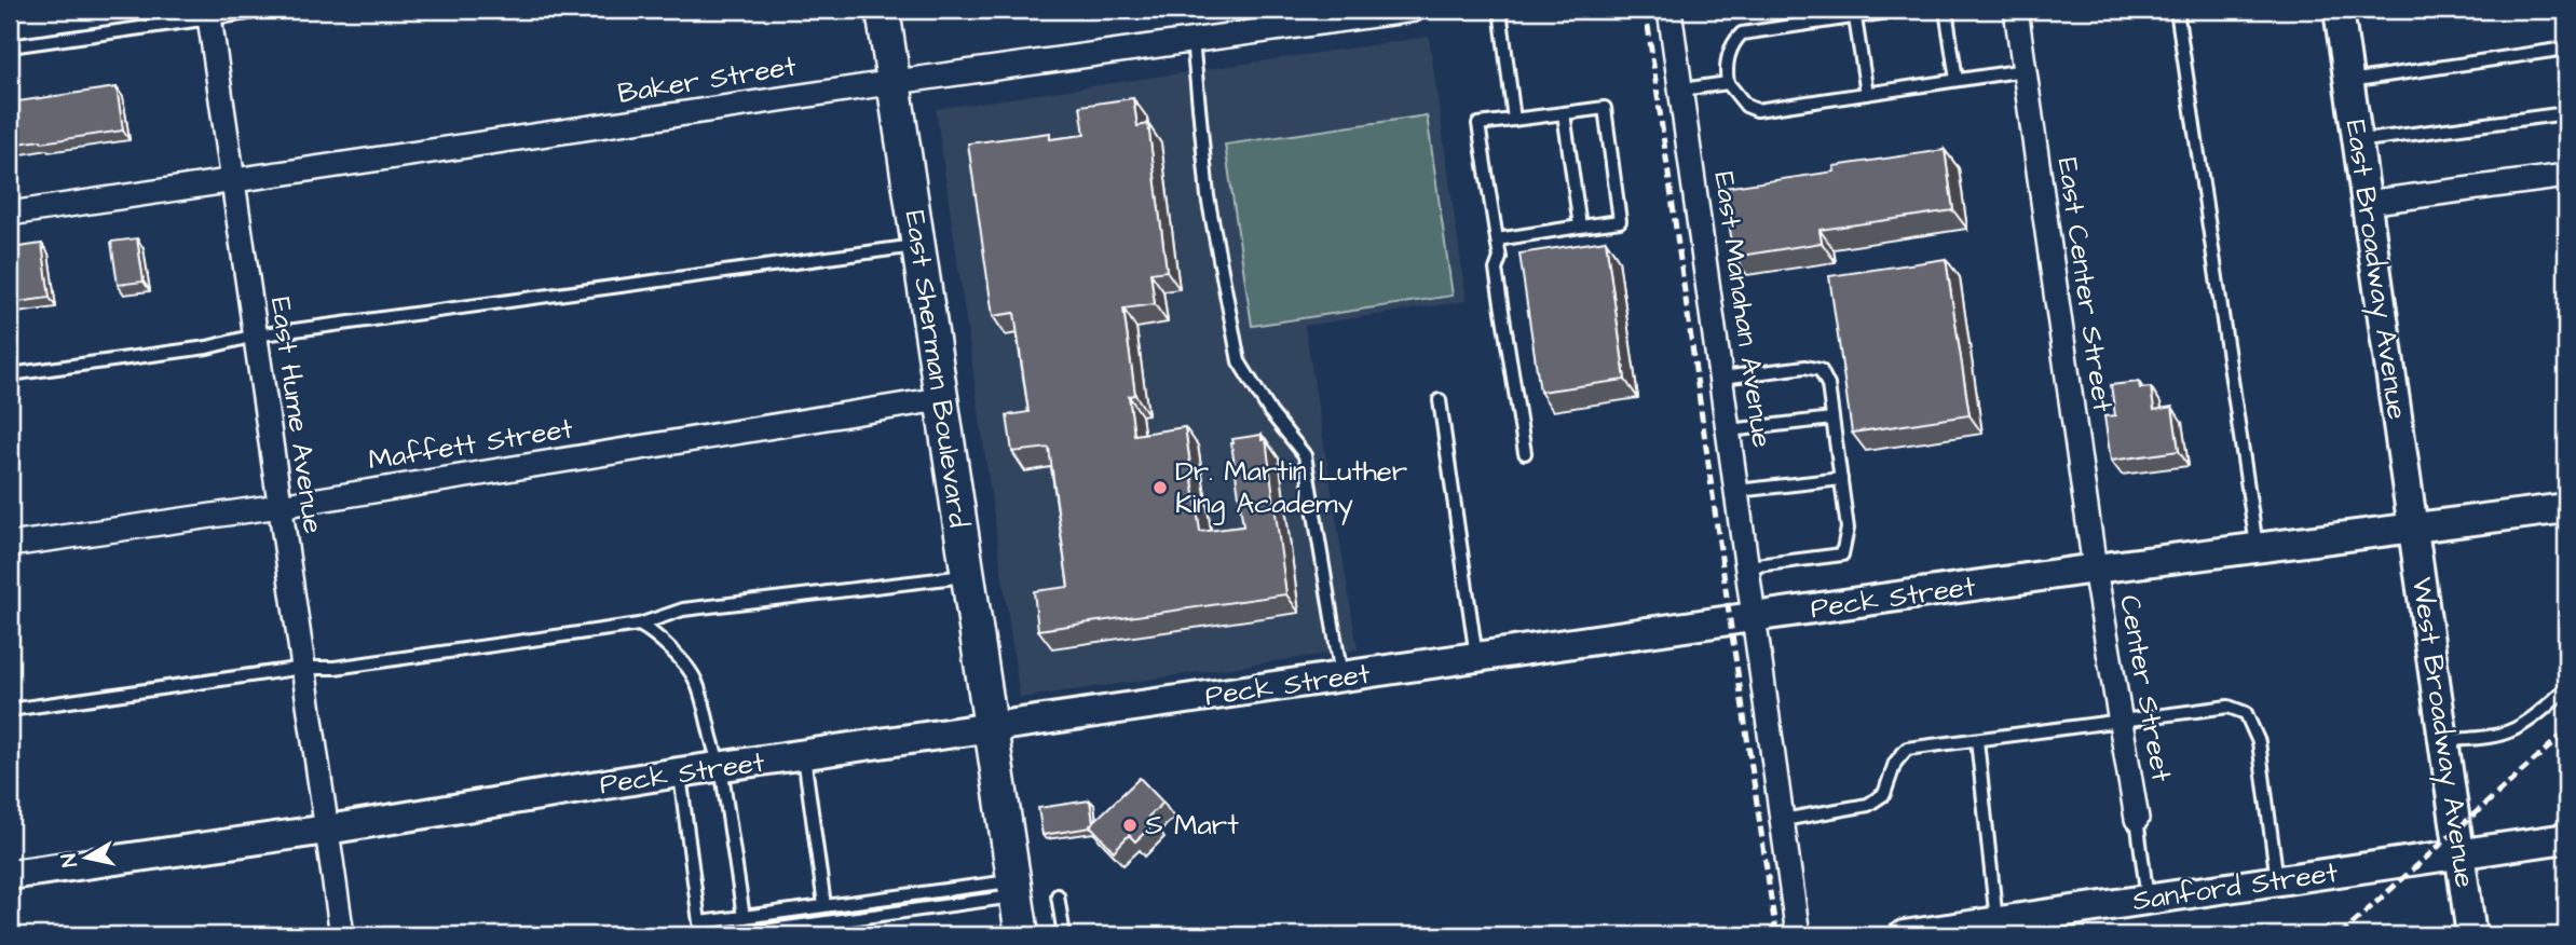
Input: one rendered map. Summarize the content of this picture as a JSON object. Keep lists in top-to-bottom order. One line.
{"streets":{"main road":["East Sherman Boulevard"],"street":["Baker Street","East Broadway Avenue","East Center Street","East Manahan Avenue","East Hume Avenue","Maffett Street","Peck Street","Center Street","West Broadway Avenue","Sanford Street"]},"crossings":[["Baker Street","East Sherman Boulevard"],["Baker Street","East Hume Avenue"],["East Broadway Avenue","Peck Street"],["East Broadway Avenue","West Broadway Avenue"],["East Center Street","Peck Street"],["East Center Street","Center Street"],["East Manahan Avenue","Peck Street"],["East Sherman Boulevard","Maffett Street"],["East Sherman Boulevard","Peck Street"],["East Hume Avenue","Maffett Street"],["East Hume Avenue","Peck Street"],["Peck Street","Center Street"],["Peck Street","West Broadway Avenue"],["West Broadway Avenue","Sanford Street"]],"places":["Dr. Martin Luther King Academy","S Mart"],"north":"left"}
